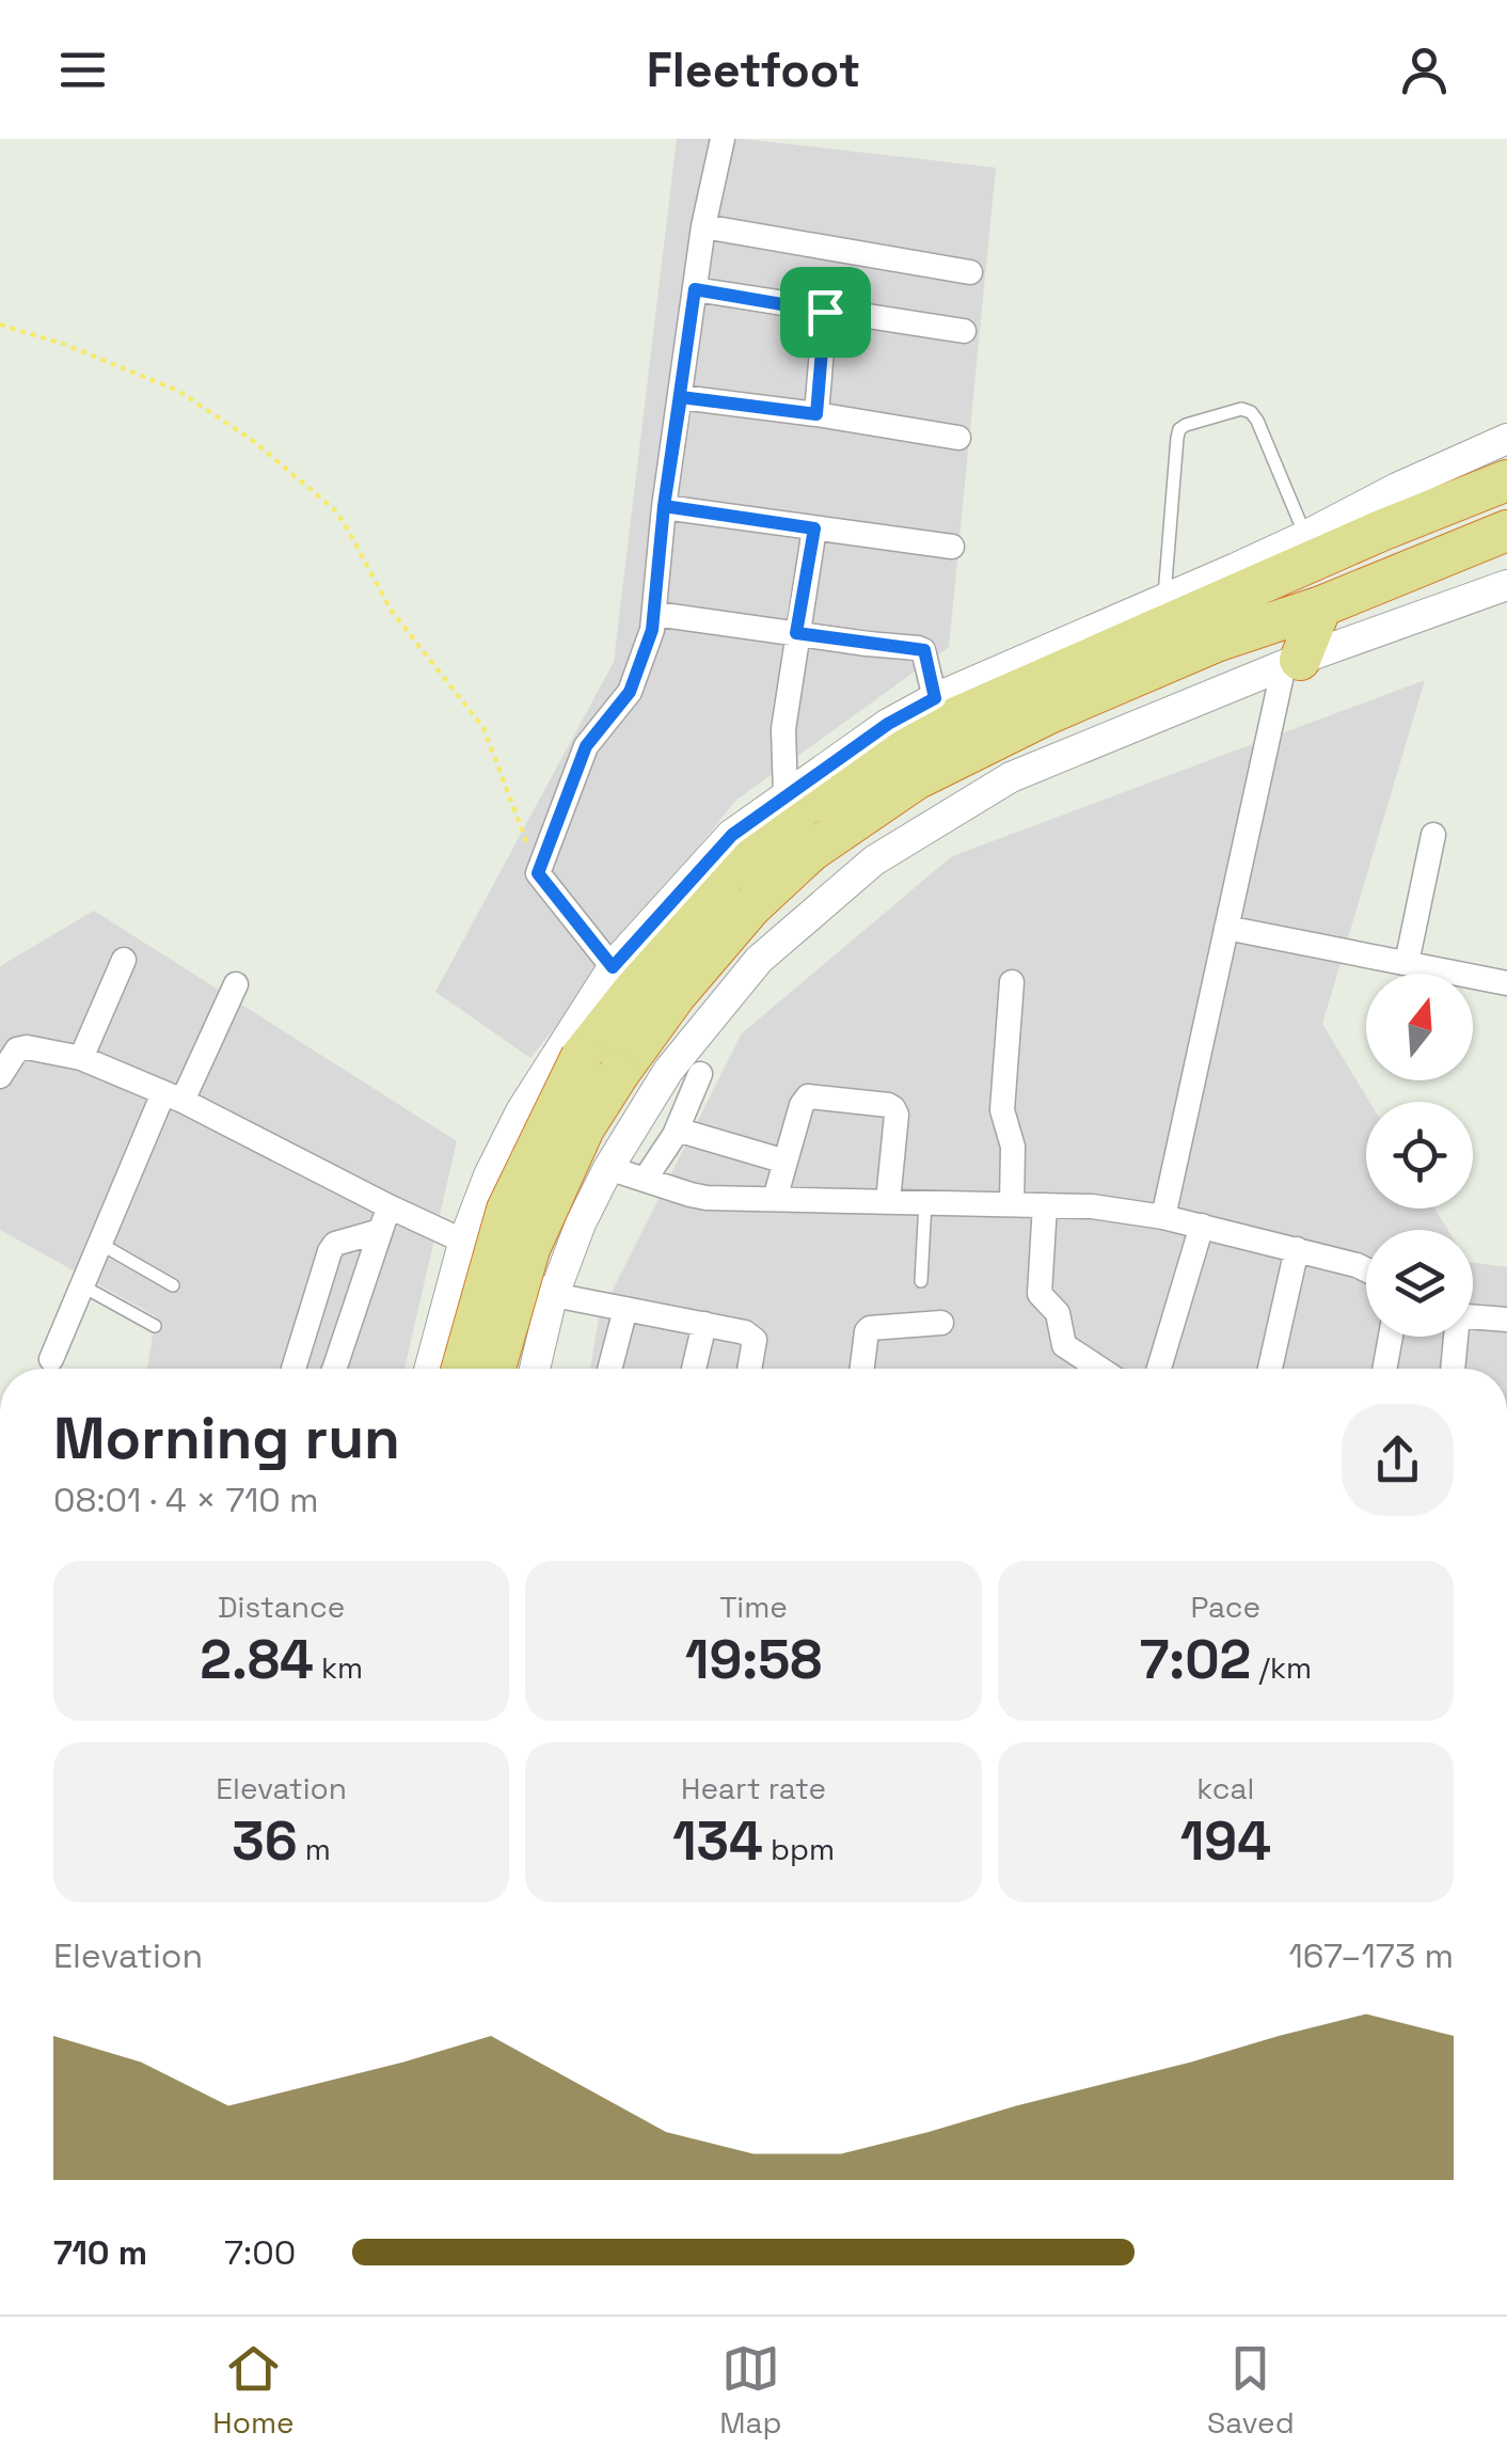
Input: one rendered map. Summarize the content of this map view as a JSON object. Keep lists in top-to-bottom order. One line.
{"north":"top","page":{"header":"Fleetfoot","heading":["Morning run","08:01 · 4 × 710 m"],"stats":[["Distance","2.84 km"],["Time","19:58"],["Pace","7:02 /km"],["Elevation","36 m"],["Heart rate","134 bpm"],["kcal","194"]],"chart":["Elevation","167–173 m"],"list":[{"name":"710 m","note":"7:00"}],"tabs":["Home","Map","Saved"]}}
